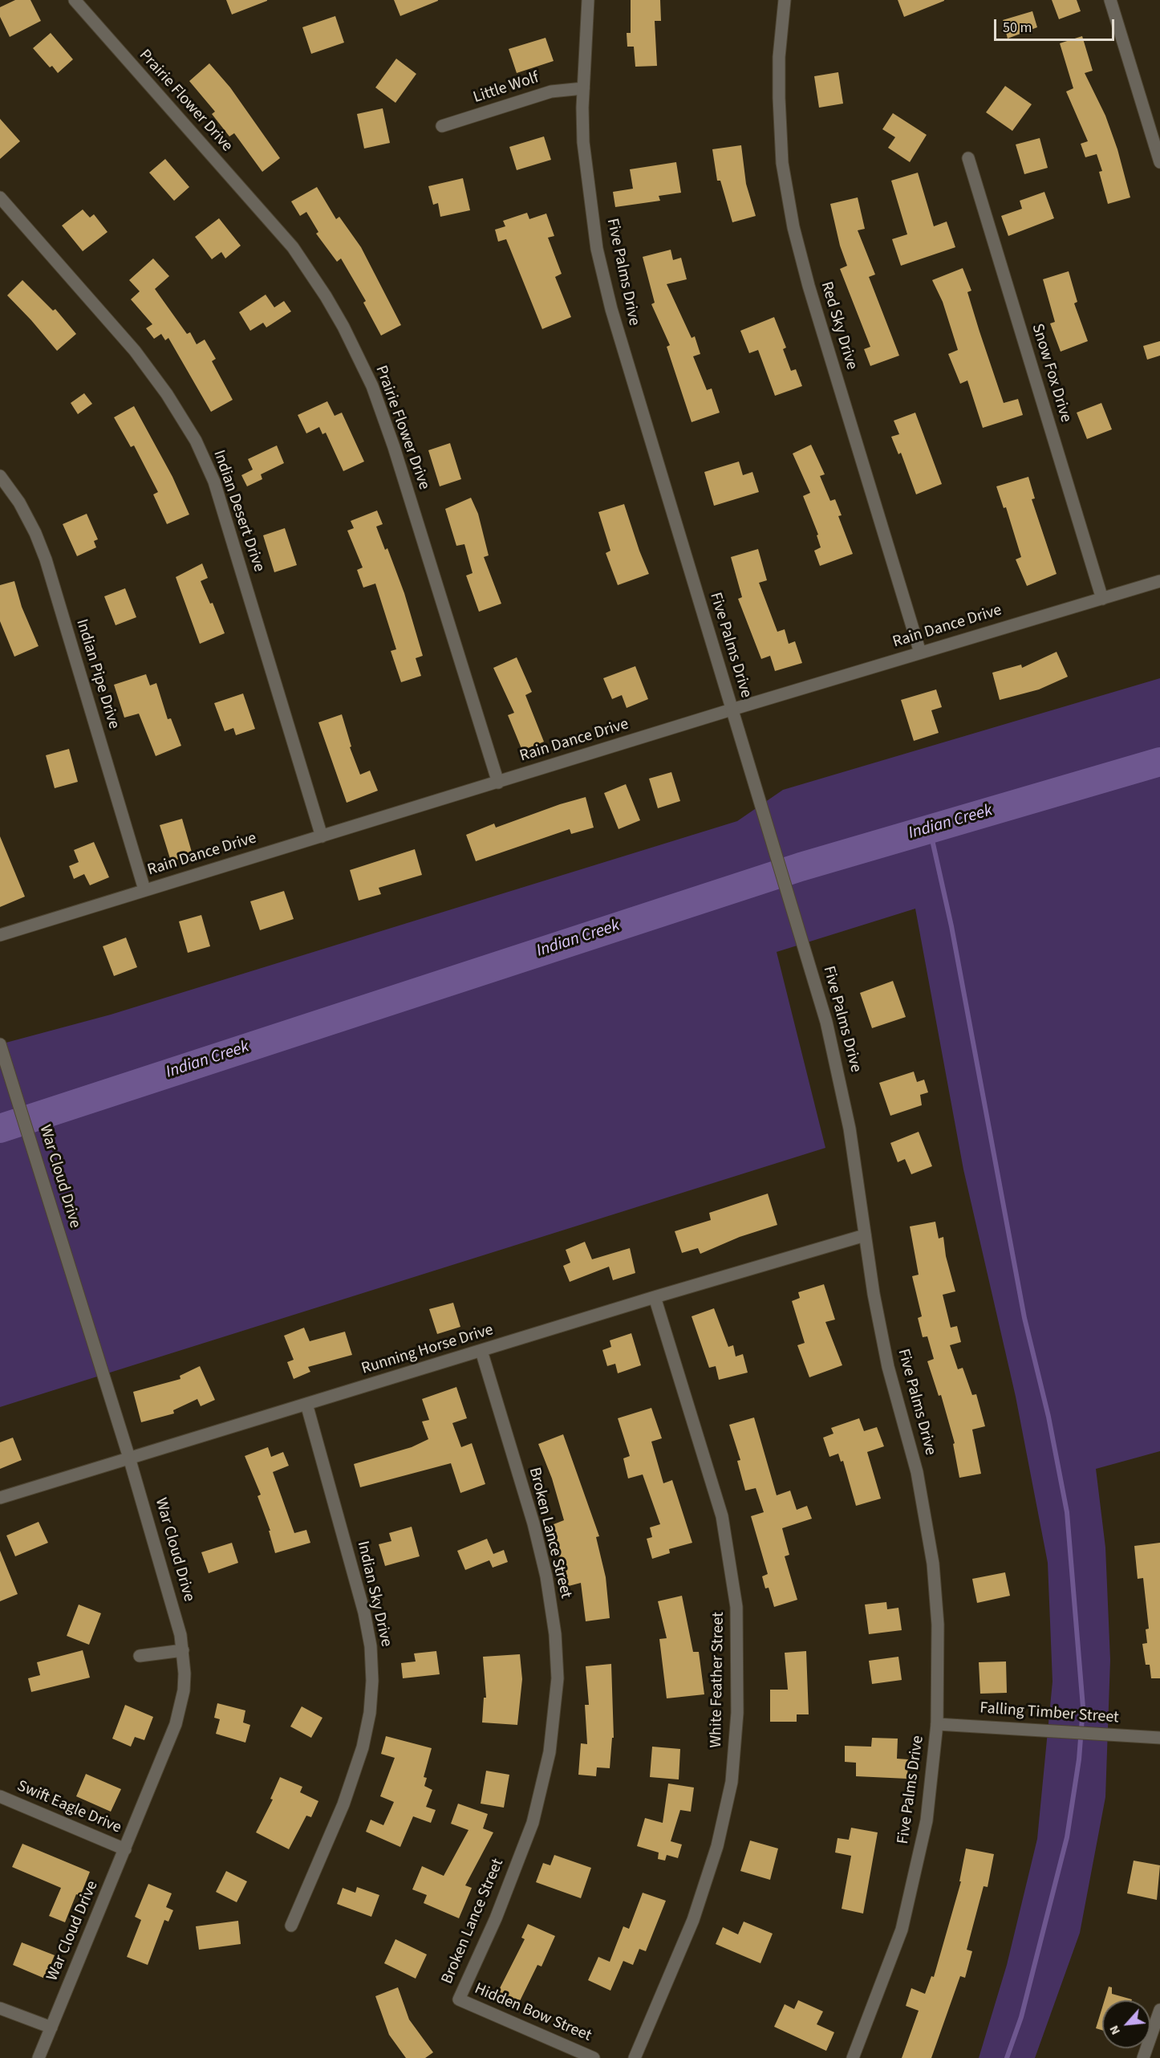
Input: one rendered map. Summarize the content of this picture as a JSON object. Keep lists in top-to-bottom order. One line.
{"streets":{"street":["Little Wolf","Prairie Flower Drive","Five Palms Drive","Red Sky Drive","Snow Fox Drive","Indian Desert Drive","Rain Dance Drive","Indian Pipe Drive","War Cloud Drive","Running Horse Drive","Broken Lance Street","Indian Sky Drive","White Feather Street","Falling Timber Street","Swift Eagle Drive","Hidden Bow Street"]},"crossings":[["Little Wolf","Five Palms Drive"],["Prairie Flower Drive","Rain Dance Drive"],["Five Palms Drive","Rain Dance Drive"],["Five Palms Drive","Running Horse Drive"],["Five Palms Drive","Falling Timber Street"],["Red Sky Drive","Rain Dance Drive"],["Snow Fox Drive","Rain Dance Drive"],["Indian Desert Drive","Rain Dance Drive"],["Rain Dance Drive","Indian Pipe Drive"],["War Cloud Drive","Running Horse Drive"],["War Cloud Drive","Swift Eagle Drive"],["Running Horse Drive","Broken Lance Street"],["Running Horse Drive","Indian Sky Drive"],["Running Horse Drive","White Feather Street"],["Broken Lance Street","Hidden Bow Street"]],"water":["Indian Creek"],"scale_bar":"50 m","north":"bottom left"}
